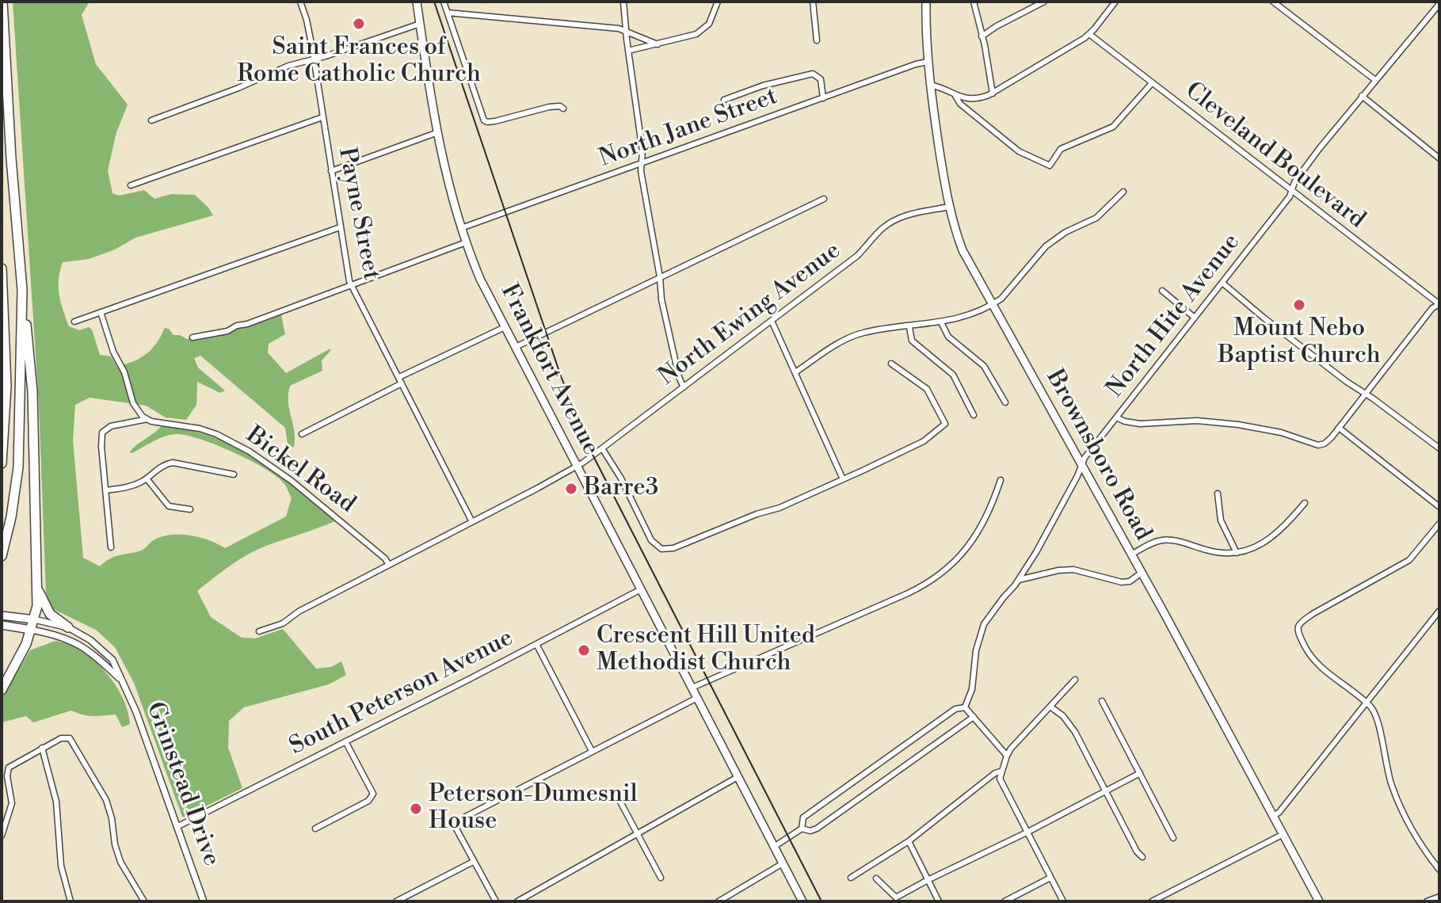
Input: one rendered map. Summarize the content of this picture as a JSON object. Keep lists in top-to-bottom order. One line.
{"streets":{"main road":["Frankfort Avenue","Brownsboro Road","Grinstead Drive"],"street":["North Jane Street","Cleveland Boulevard","Payne Street","North Ewing Avenue","North Hite Avenue","Bickel Road","South Peterson Avenue"]},"crossings":[["North Jane Street","Frankfort Avenue"],["North Jane Street","Brownsboro Road"],["Cleveland Boulevard","North Hite Avenue"],["Payne Street","North Ewing Avenue"],["North Ewing Avenue","Frankfort Avenue"],["North Ewing Avenue","Brownsboro Road"],["North Ewing Avenue","Bickel Road"],["North Hite Avenue","Brownsboro Road"],["Frankfort Avenue","South Peterson Avenue"],["South Peterson Avenue","Grinstead Drive"]],"places":["Saint Frances of Rome Catholic Church","Mount Nebo Baptist Church","Barre3","Crescent Hill United Methodist Church","Peterson-Dumesnil House"]}
